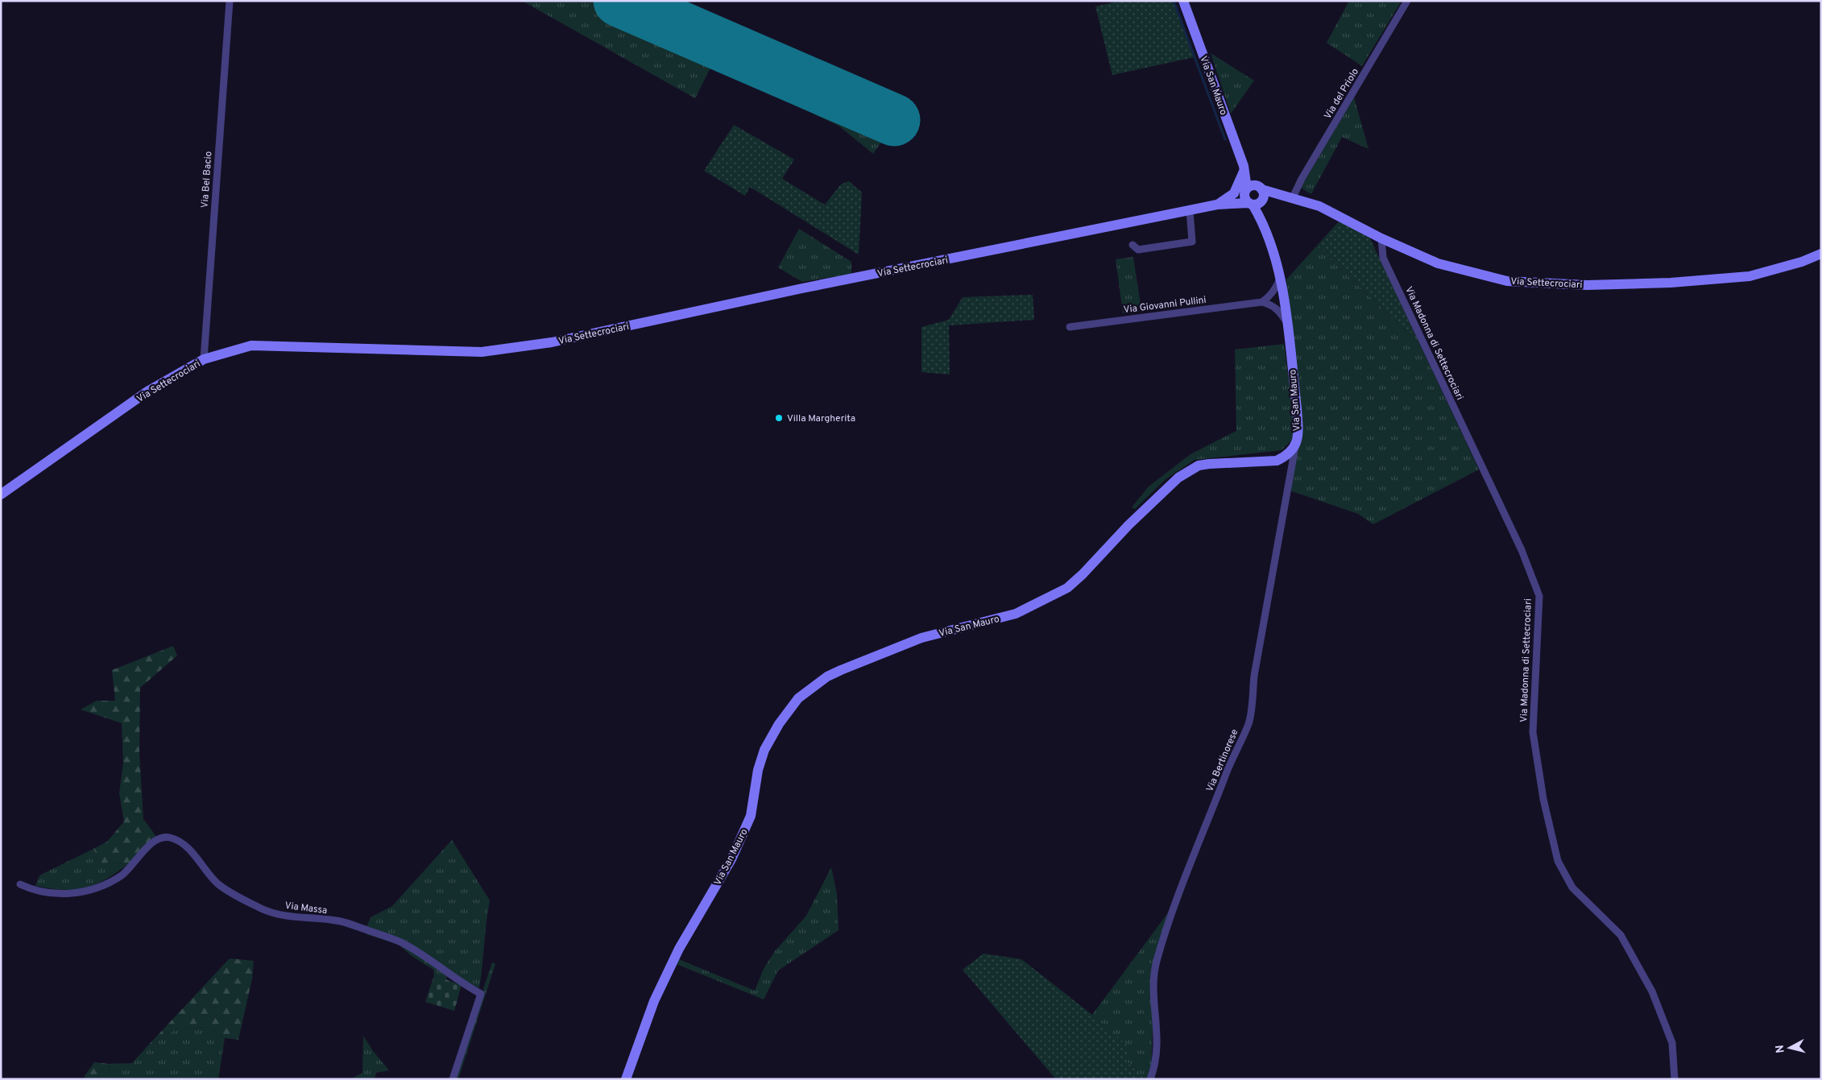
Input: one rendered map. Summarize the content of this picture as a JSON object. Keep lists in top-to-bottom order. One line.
{"streets":{"main road":["Via San Mauro","Via Settecrociari"],"street":["Via del Priolo","Via Bel Bacio","Via Giovanni Pullini","Via Madonna di Settecrociari","Via Bertinorese","Via Massa"]},"crossings":[["Via San Mauro","Via Settecrociari"],["Via San Mauro","Via Giovanni Pullini"],["Via San Mauro","Via Bertinorese"],["Via del Priolo","Via Settecrociari"],["Via Bel Bacio","Via Settecrociari"],["Via Settecrociari","Via Madonna di Settecrociari"]],"places":["Villa Margherita"],"north":"left"}
